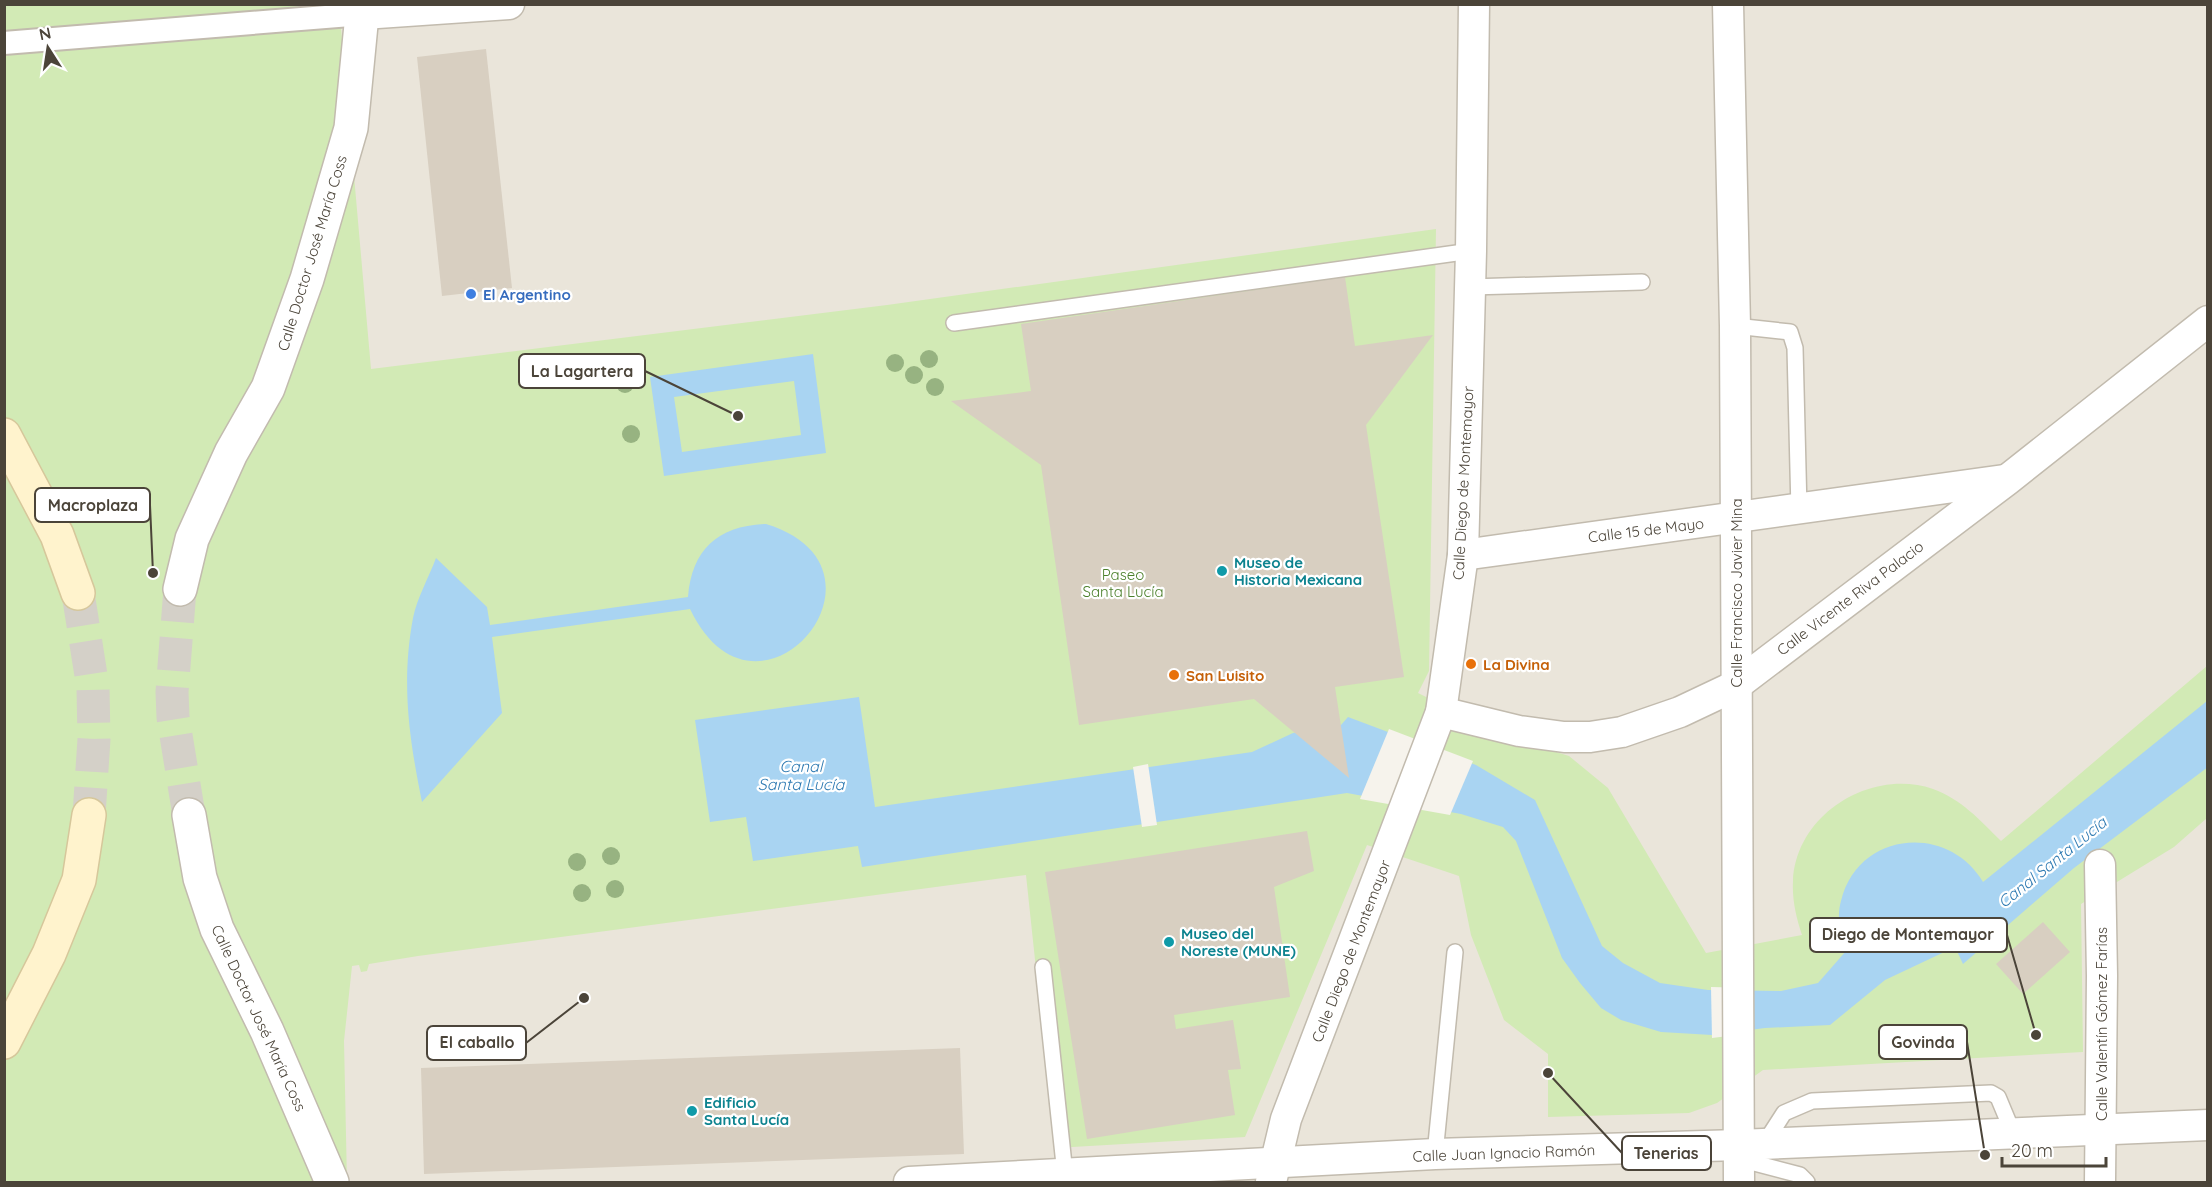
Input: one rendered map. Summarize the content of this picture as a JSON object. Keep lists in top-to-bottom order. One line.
{"streets":{"street":["Calle Doctor José María Coss","Calle Diego de Montemayor","Calle 15 de Mayo","Calle Francisco Javier Mina","Calle Vicente Riva Palacio","Calle Valentín Gómez Farías","Calle Juan Ignacio Ramón"]},"crossings":[["Calle Diego de Montemayor","Calle 15 de Mayo"],["Calle Diego de Montemayor","Calle Vicente Riva Palacio"],["Calle Diego de Montemayor","Calle Juan Ignacio Ramón"],["Calle 15 de Mayo","Calle Francisco Javier Mina"],["Calle 15 de Mayo","Calle Vicente Riva Palacio"],["Calle Francisco Javier Mina","Calle Vicente Riva Palacio"],["Calle Francisco Javier Mina","Calle Juan Ignacio Ramón"],["Calle Valentín Gómez Farías","Calle Juan Ignacio Ramón"]],"water":["Canal Santa Lucía"],"parks":["Paseo Santa Lucía"],"places":["El Argentino","La Lagartera","Museo de Historia Mexicana","Macroplaza","La Divina","San Luisito","Museo del Noreste (MUNE)","El caballo","Diego de Montemayor","Tenerias","Edificio Santa Lucía","Govinda"],"scale_bar":"20 m","north":"top"}
